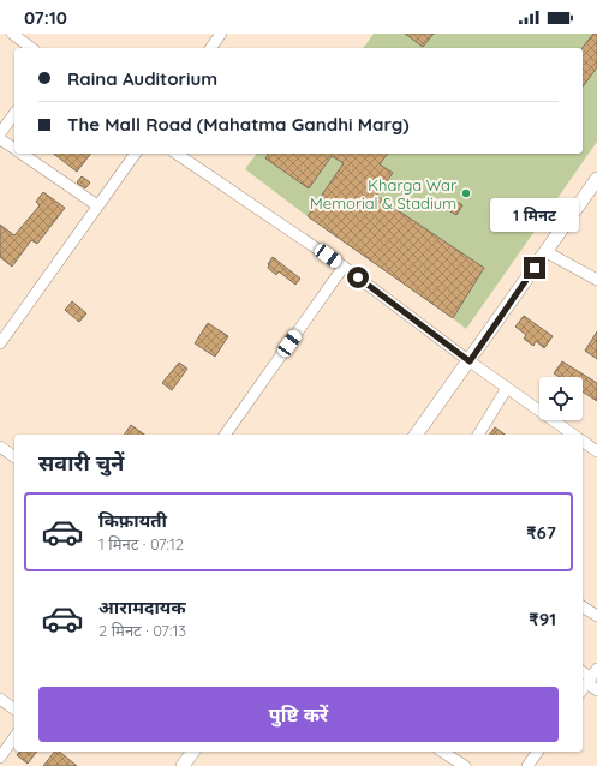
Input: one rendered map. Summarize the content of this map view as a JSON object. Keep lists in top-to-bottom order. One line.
{"places":["Kharga War Memorial & Stadium"],"page":{"status":"07:10","banner":["Raina Auditorium","The Mall Road (Mahatma Gandhi Marg)"],"bubble":"1 मिनट","heading":"सवारी चुनें","list":[{"name":"किफ़ायती","note":"1 मिनट · 07:12","value":"₹67"},{"name":"आरामदायक","note":"2 मिनट · 07:13","value":"₹91"}],"buttons":"पुष्टि करें"}}
